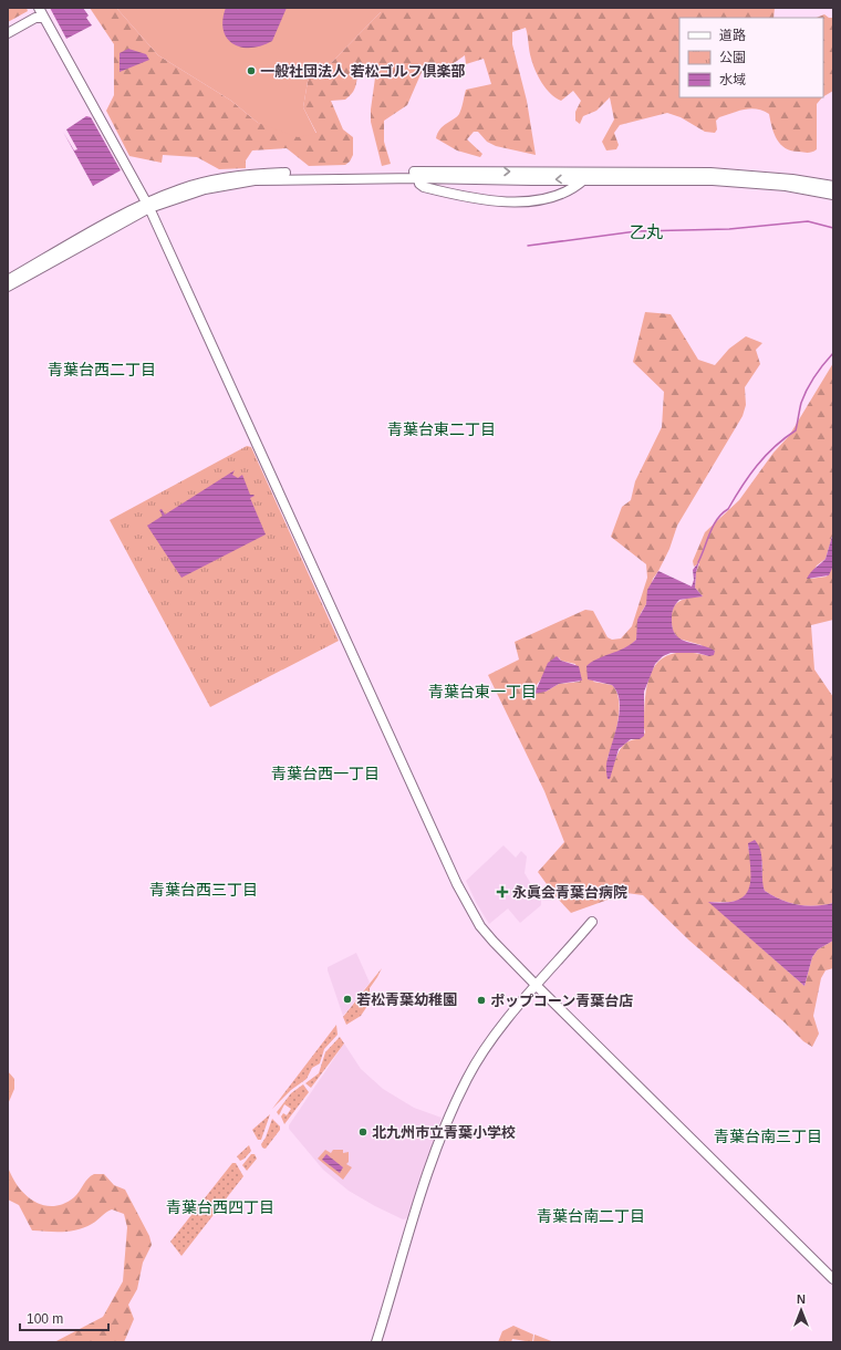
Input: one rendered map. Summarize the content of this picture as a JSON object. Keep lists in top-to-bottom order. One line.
{"districts":["乙丸","青葉台西二丁目","青葉台東二丁目","青葉台東一丁目","青葉台西一丁目","青葉台西三丁目","青葉台南三丁目","青葉台西四丁目","青葉台南二丁目"],"places":{"other":["一般社団法人 若松ゴルフ倶楽部","若松青葉幼稚園","ポップコーン青葉台店","北九州市立青葉小学校"],"health":["永眞会青葉台病院"]},"legend":["道路","公園","水域"],"scale_bar":"100 m","north":"top"}
